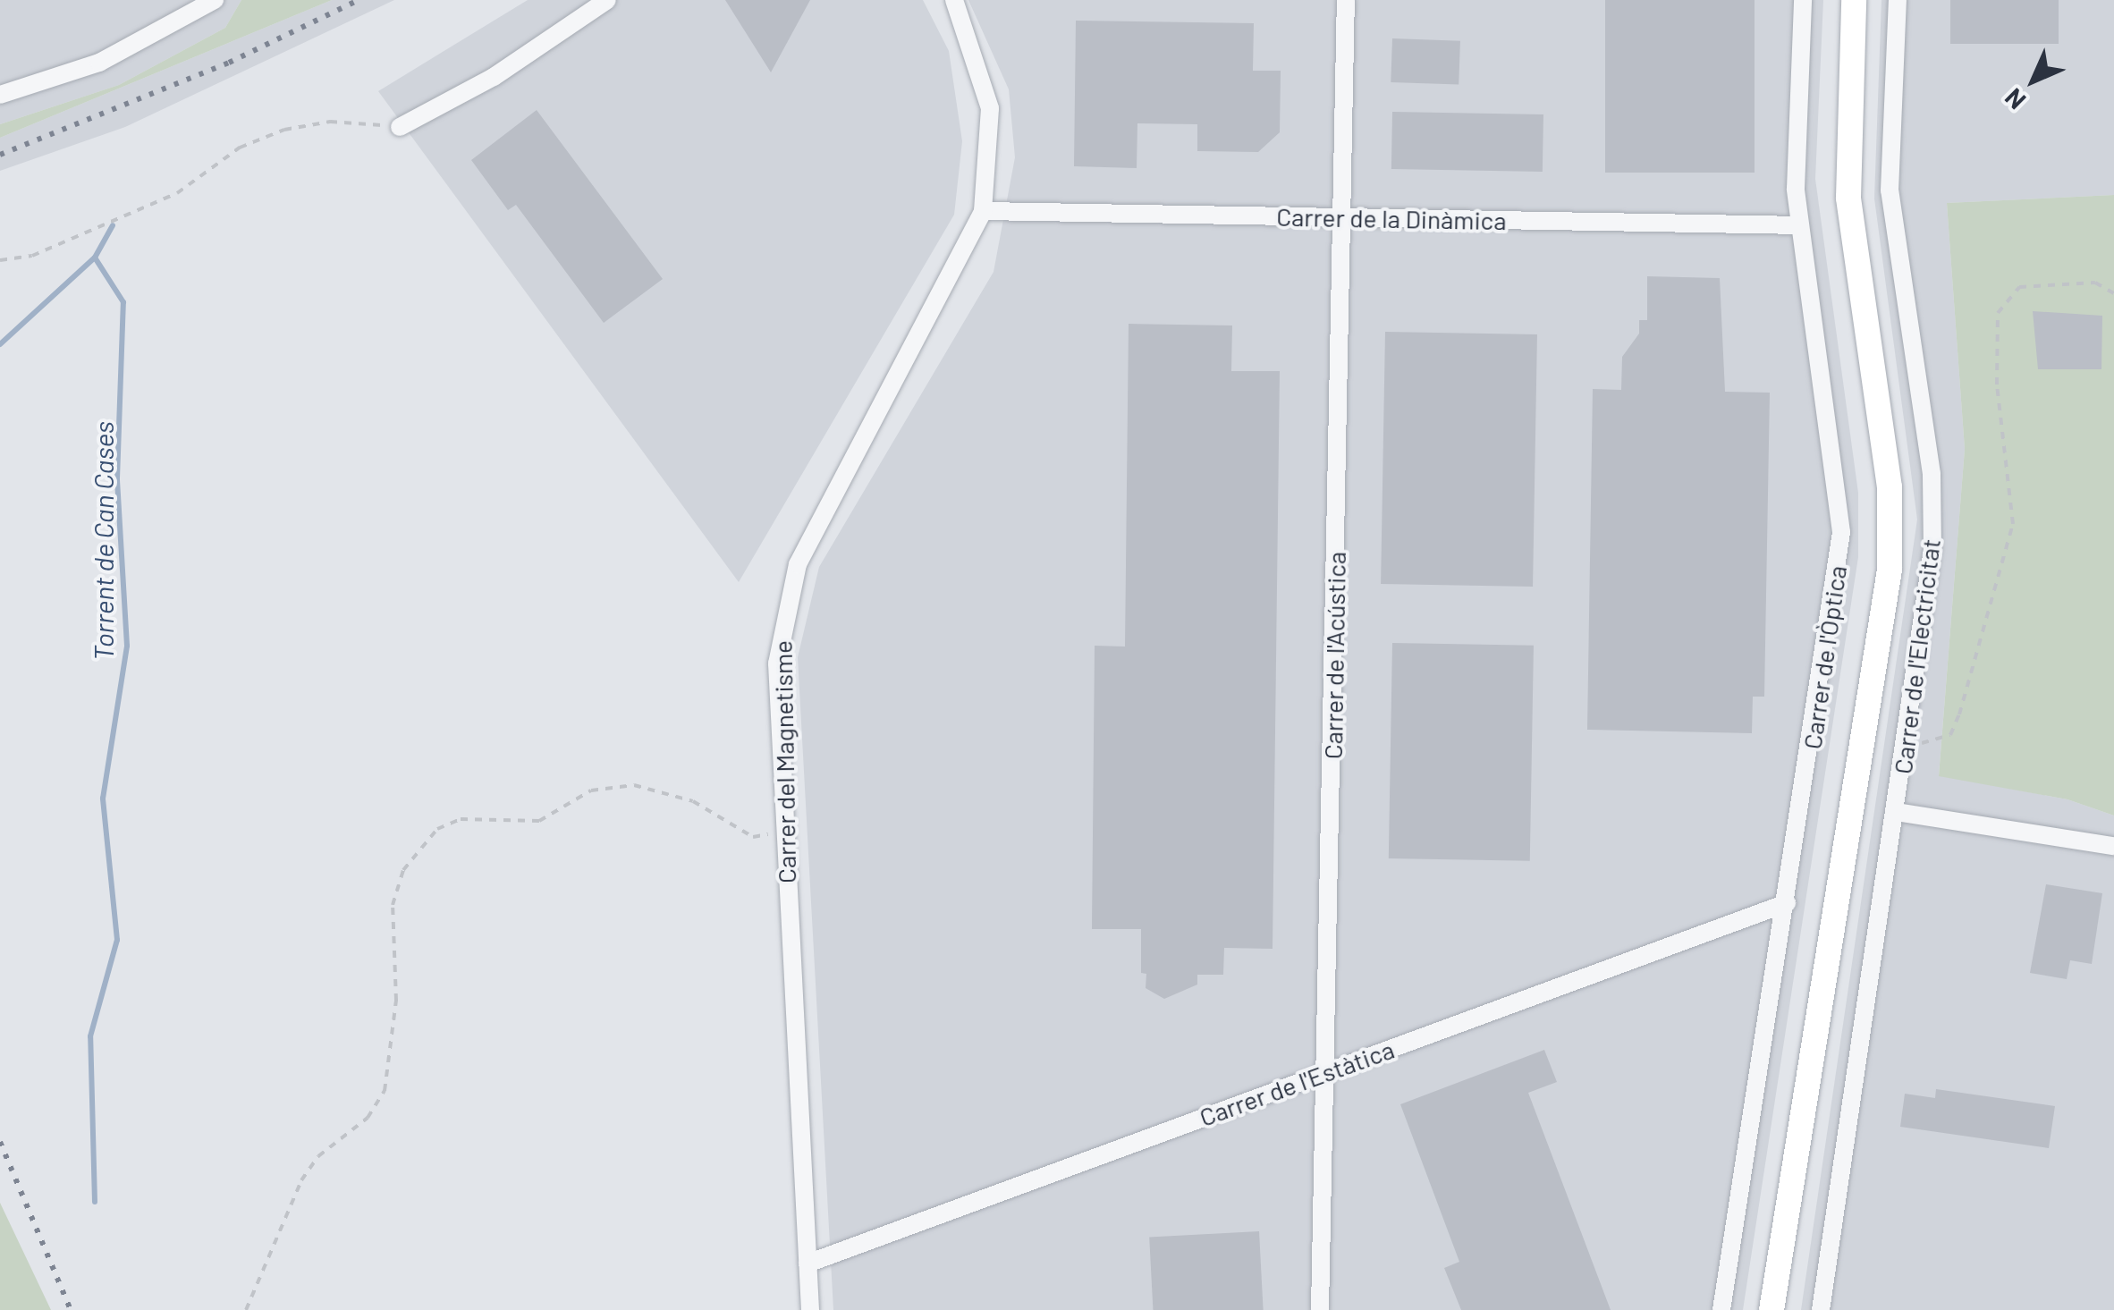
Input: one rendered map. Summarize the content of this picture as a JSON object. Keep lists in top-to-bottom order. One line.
{"streets":{"street":["Carrer de la Dinàmica","Carrer de l'Acústica","Carrer de l'Electricitat","Carrer de l'Òptica","Carrer del Magnetisme","Carrer de l'Estàtica"]},"crossings":[["Carrer de la Dinàmica","Carrer de l'Acústica"],["Carrer de la Dinàmica","Carrer de l'Òptica"],["Carrer de la Dinàmica","Carrer del Magnetisme"],["Carrer de l'Acústica","Carrer de l'Estàtica"],["Carrer de l'Òptica","Carrer de l'Estàtica"],["Carrer del Magnetisme","Carrer de l'Estàtica"]],"water":["Torrent de Can Cases"],"north":"bottom left"}
